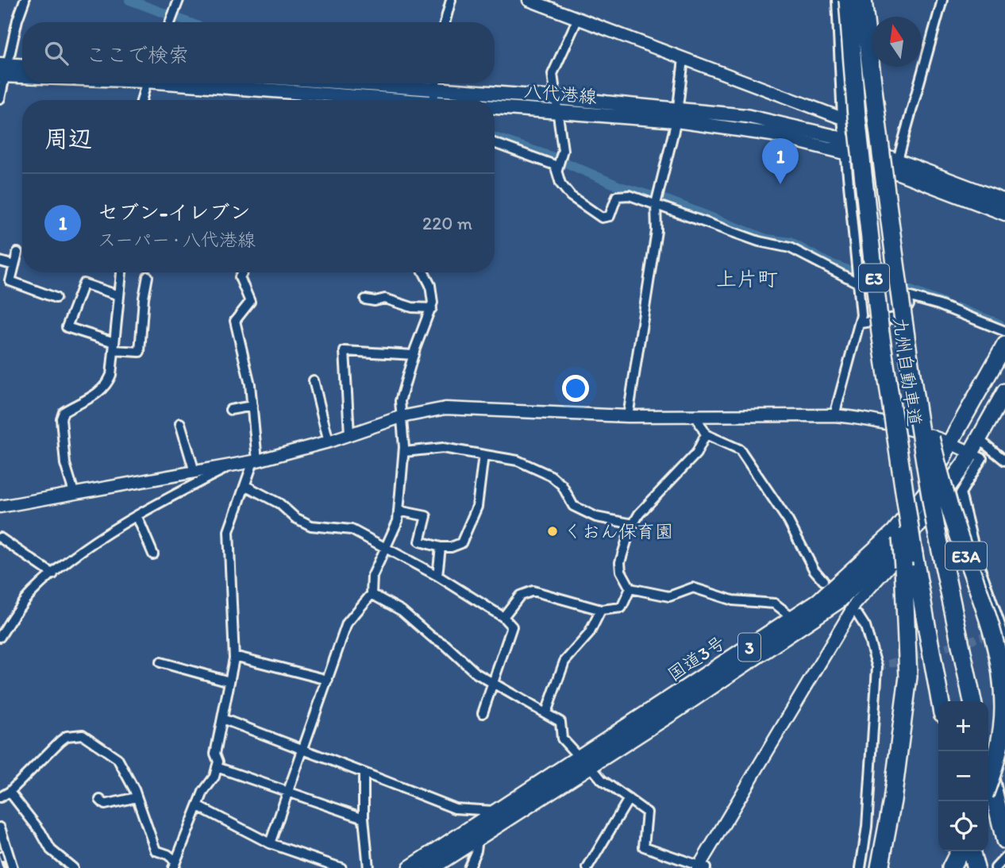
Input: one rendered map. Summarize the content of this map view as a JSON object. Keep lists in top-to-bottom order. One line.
{"streets":{"highway":["E3","九州自動車道","E3A","3","国道3号"],"main road":["八代港線"]},"crossings":[["九州自動車道","E3A"]],"districts":["上片町"],"places":["くおん保育園"],"north":"top","page":{"search":"ここで検索","heading":"周辺","pins":"1","list":[{"mark":"1","name":"セブン-イレブン","note":"スーパー · 八代港線","value":"220 m"}],"map_buttons":["+","−"]}}
